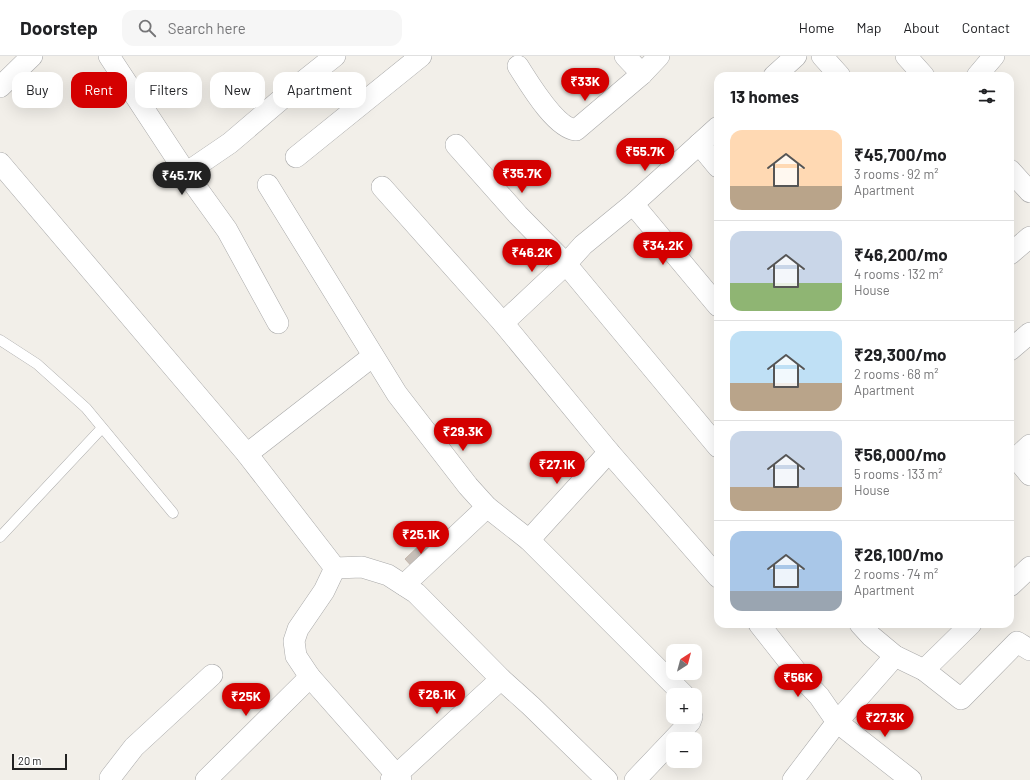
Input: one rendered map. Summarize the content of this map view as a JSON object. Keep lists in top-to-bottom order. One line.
{"scale_bar":"20 m","north":"top right","page":{"header":"Doorstep","search":"Search here","nav":["Home","Map","About","Contact"],"price":["₹33K","₹55.7K","₹35.7K","₹45.7K","₹34.2K","₹46.2K","₹29.3K","₹27.1K","₹25.1K","₹56K","₹26.1K","₹25K","₹27.3K"],"chip":["Buy","Rent","Filters","New","Apartment"],"heading":"13 homes","list":[{"name":"₹45,700/mo","note":"3 rooms · 92 m² · Apartment"},{"name":"₹46,200/mo","note":"4 rooms · 132 m² · House"},{"name":"₹29,300/mo","note":"2 rooms · 68 m² · Apartment"},{"name":"₹56,000/mo","note":"5 rooms · 133 m² · House"},{"name":"₹26,100/mo","note":"2 rooms · 74 m² · Apartment"}],"map_buttons":["+","−"],"scale":"20 m"}}
